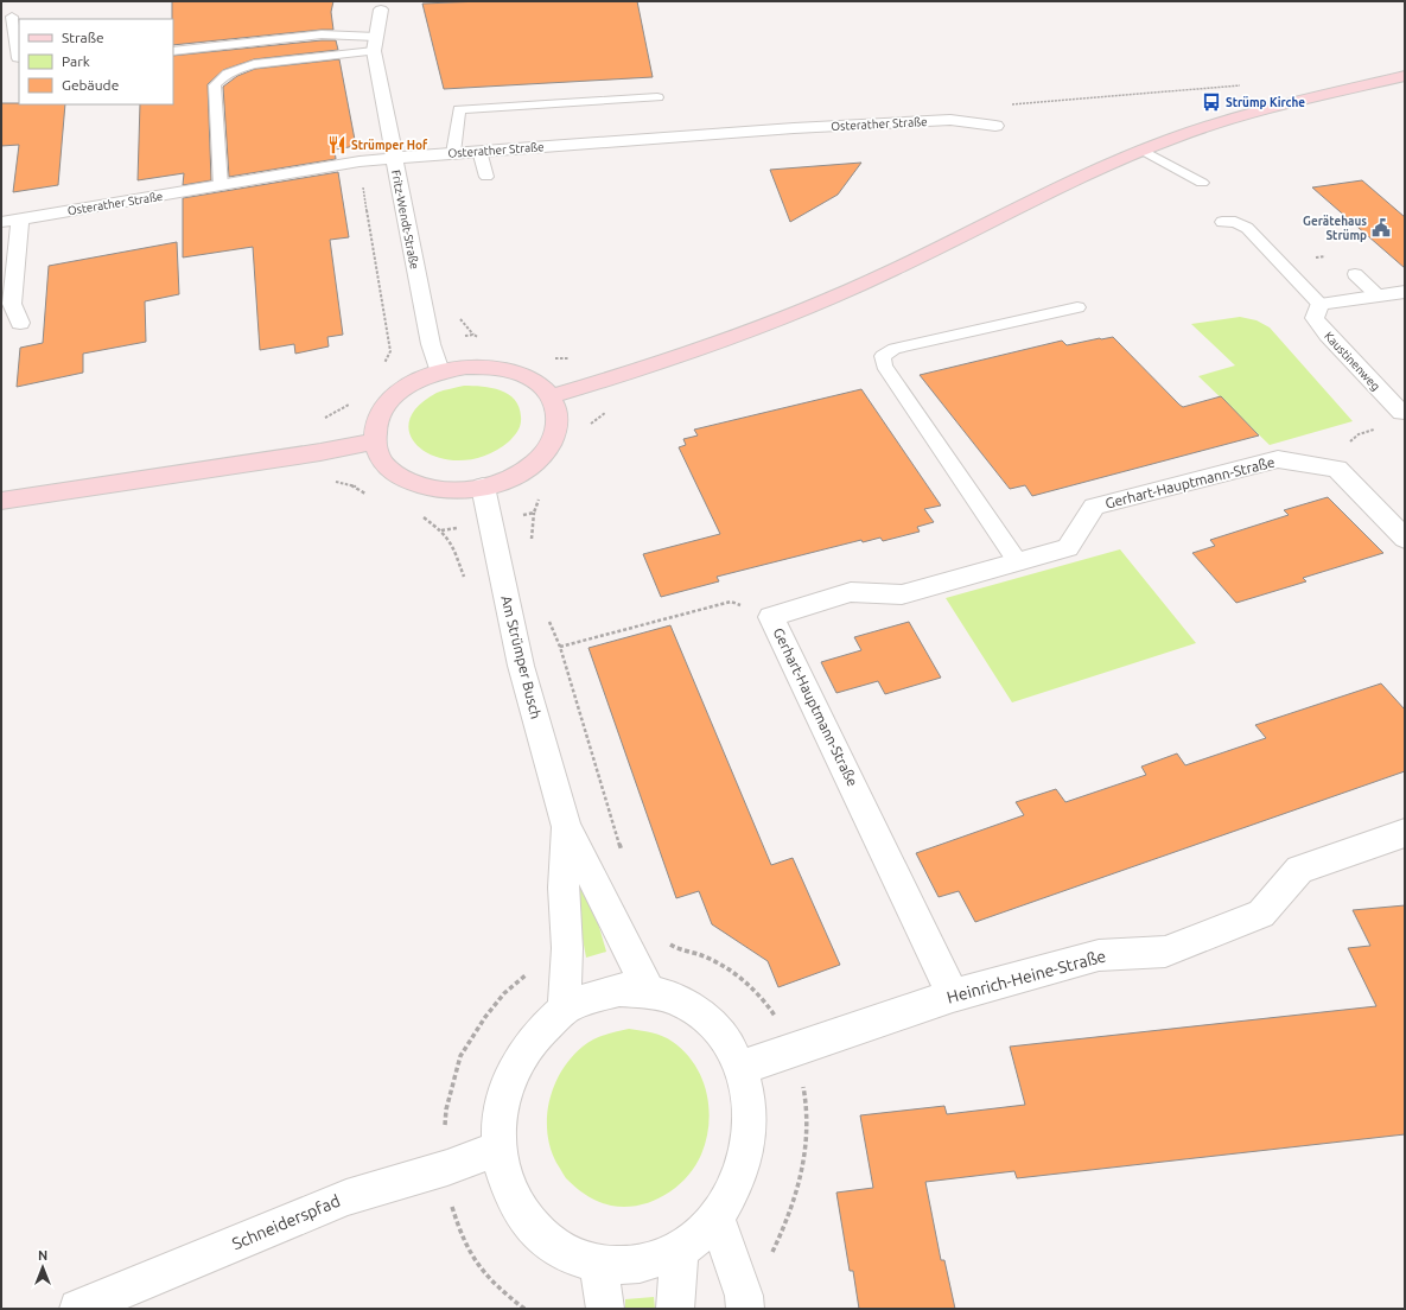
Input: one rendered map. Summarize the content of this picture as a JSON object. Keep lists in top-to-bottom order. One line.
{"streets":{"street":["Osterather Straße","Fritz-Wendt-Straße","Kaustinenweg","Gerhart-Hauptmann-Straße","Am Strümper Busch","Heinrich-Heine-Straße","Schneiderspfad"]},"crossings":[["Osterather Straße","Fritz-Wendt-Straße"],["Fritz-Wendt-Straße","Am Strümper Busch"],["Gerhart-Hauptmann-Straße","Heinrich-Heine-Straße"]],"places":{"bus stop":["Strümp Kirche"],"restaurant":["Strümper Hof"],"public building":["Gerätehaus Strümp"]},"legend":["Straße","Park","Gebäude"],"north":"top"}
